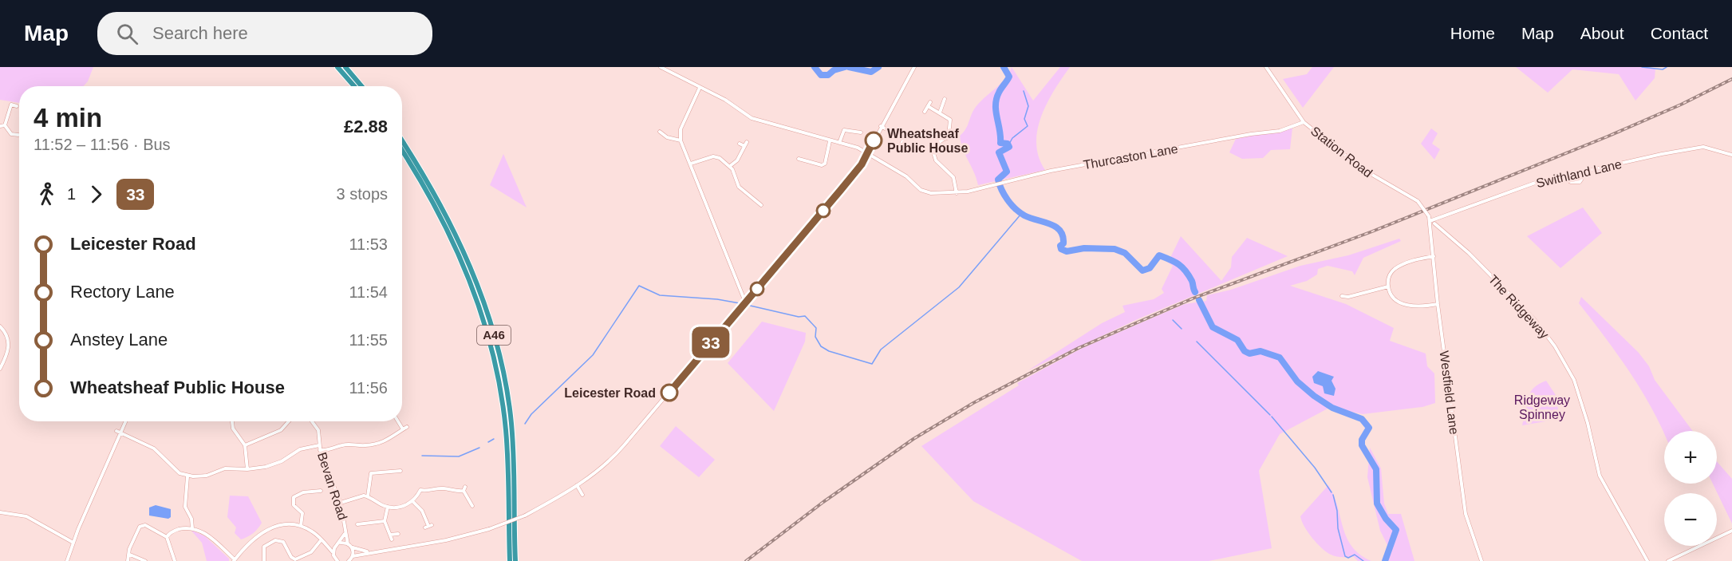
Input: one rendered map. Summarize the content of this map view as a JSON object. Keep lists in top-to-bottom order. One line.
{"streets":{"highway":["A46"],"street":["Station Road","Thurcaston Lane","Swithland Lane","The Ridgeway","Westfield Lane","Bevan Road"]},"crossings":[["Station Road","Thurcaston Lane"],["Station Road","Swithland Lane"],["Station Road","Westfield Lane"],["Swithland Lane","Westfield Lane"]],"parks":["Ridgeway Spinney"],"places":["Wheatsheaf Public House","Leicester Road"],"lines":["bus line 33"],"page":{"header":"Map","search":"Search here","nav":["Home","Map","About","Contact"],"on_map":"33","heading":["4 min","11:52 – 11:56 · Bus","£2.88"],"legs":["1","33","3 stops"],"list":[{"name":"Leicester Road","value":"11:53"},{"name":"Rectory Lane","value":"11:54"},{"name":"Anstey Lane","value":"11:55"},{"name":"Wheatsheaf Public House","value":"11:56"}],"map_buttons":["+","−"]}}
